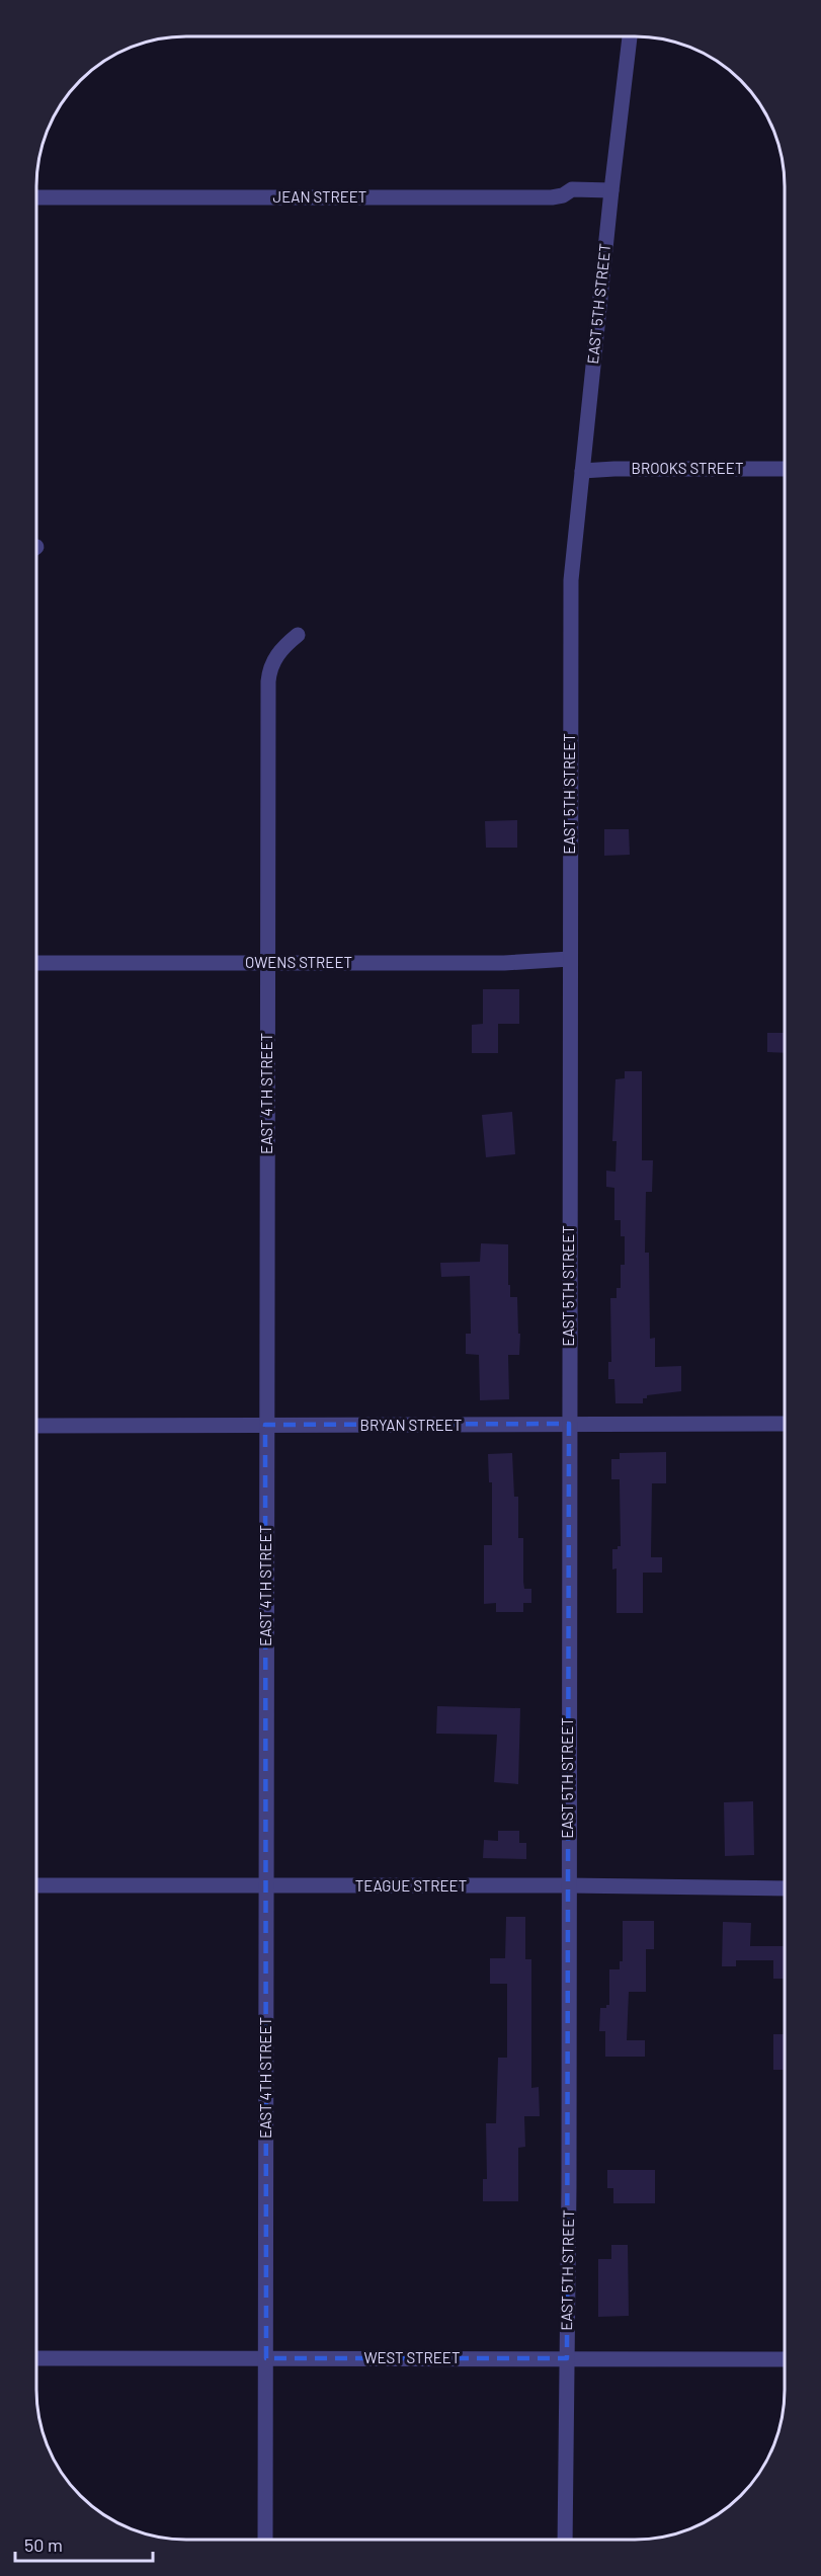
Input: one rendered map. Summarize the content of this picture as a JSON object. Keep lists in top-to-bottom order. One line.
{"streets":{"street":["JEAN STREET","EAST 5TH STREET","BROOKS STREET","OWENS STREET","EAST 4TH STREET","BRYAN STREET","TEAGUE STREET","WEST STREET"]},"crossings":[["JEAN STREET","EAST 5TH STREET"],["EAST 5TH STREET","BROOKS STREET"],["EAST 5TH STREET","OWENS STREET"],["EAST 5TH STREET","BRYAN STREET"],["EAST 5TH STREET","TEAGUE STREET"],["EAST 5TH STREET","WEST STREET"],["OWENS STREET","EAST 4TH STREET"],["EAST 4TH STREET","BRYAN STREET"],["EAST 4TH STREET","TEAGUE STREET"],["EAST 4TH STREET","WEST STREET"]],"scale_bar":"50 m"}
